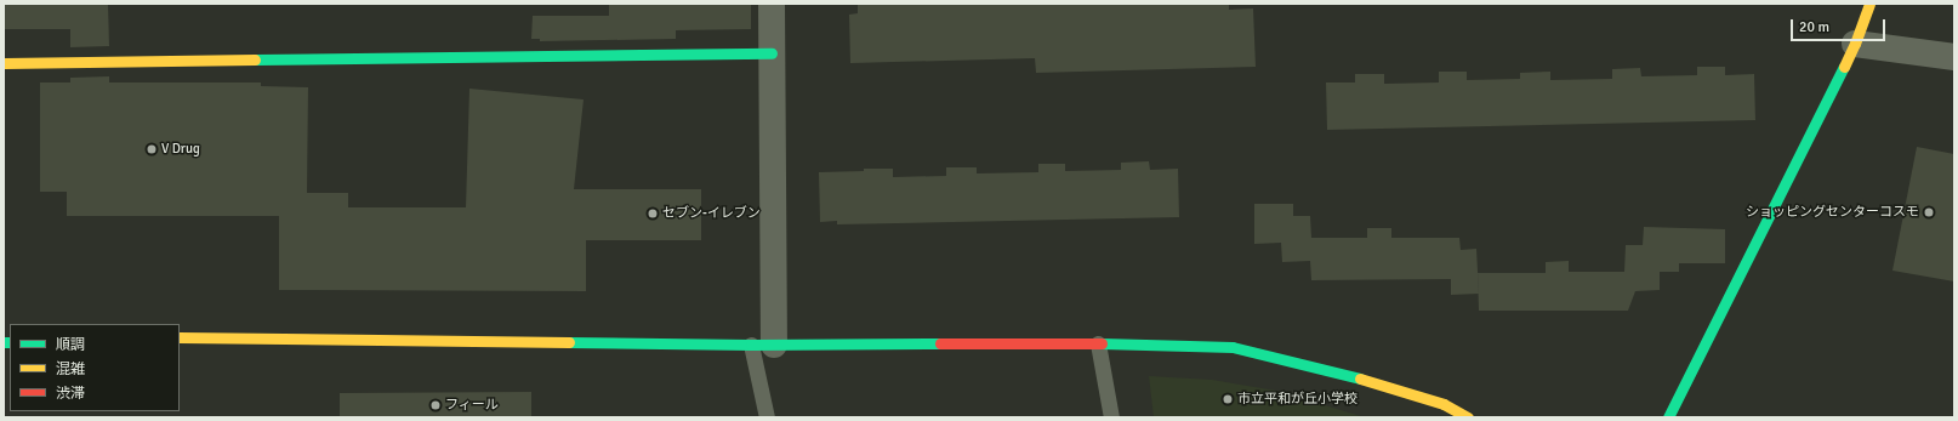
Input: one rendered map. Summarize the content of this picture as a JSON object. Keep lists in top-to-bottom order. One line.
{"places":["V Drug","ショッピングセンターコスモ","セブン-イレブン","市立平和が丘小学校","フィール"],"legend":["順調","混雑","渋滞"],"scale_bar":"20 m"}
